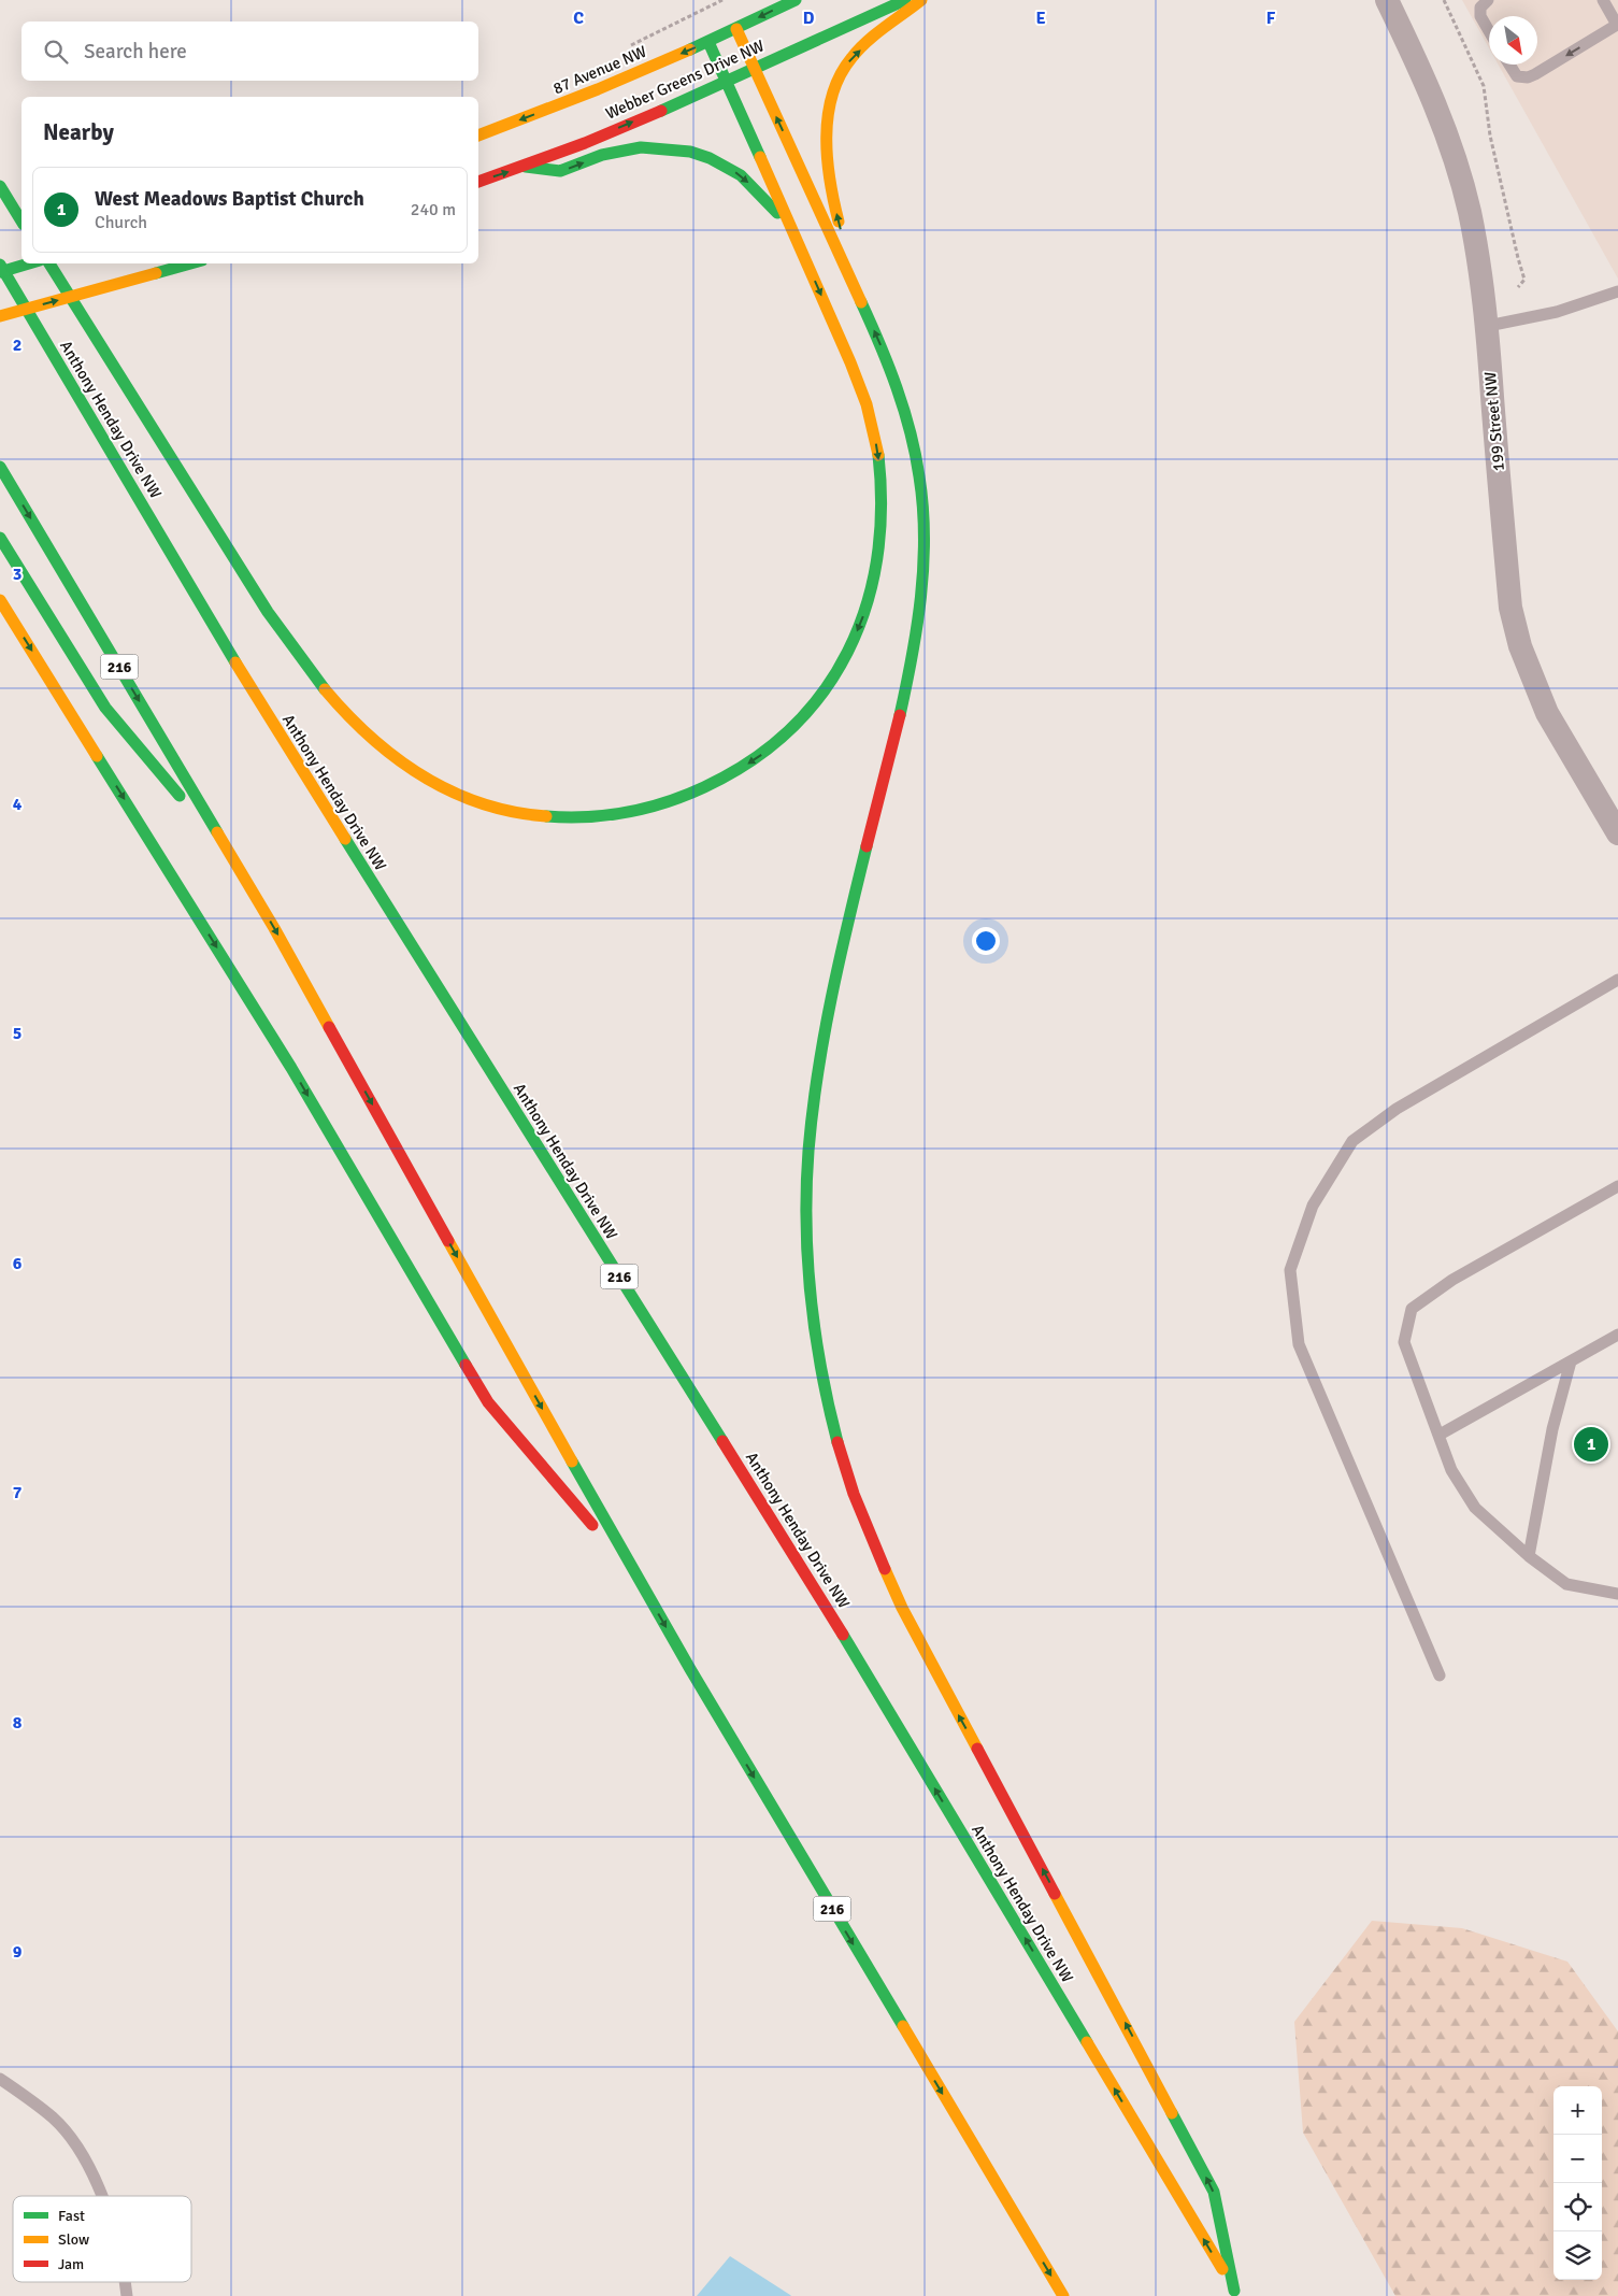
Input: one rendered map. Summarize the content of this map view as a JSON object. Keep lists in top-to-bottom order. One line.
{"streets":{"main road":["87 Avenue NW","Webber Greens Drive NW","Anthony Henday Drive NW","216"],"street":["199 Street NW"]},"crossings":[["87 Avenue NW","Webber Greens Drive NW"]],"one_way":["87 Avenue NW","Anthony Henday Drive NW"],"legend":["Fast","Slow","Jam"],"north":"bottom right","page":{"search":"Search here","heading":"Nearby","list":[{"mark":"1","name":"West Meadows Baptist Church","note":"Church","value":"240 m"}],"pins":"1","map_buttons":["+","−"]},"grid":{"columns":["C","D","E","F"],"rows":["2","3","4","5","6","7","8","9"]}}
